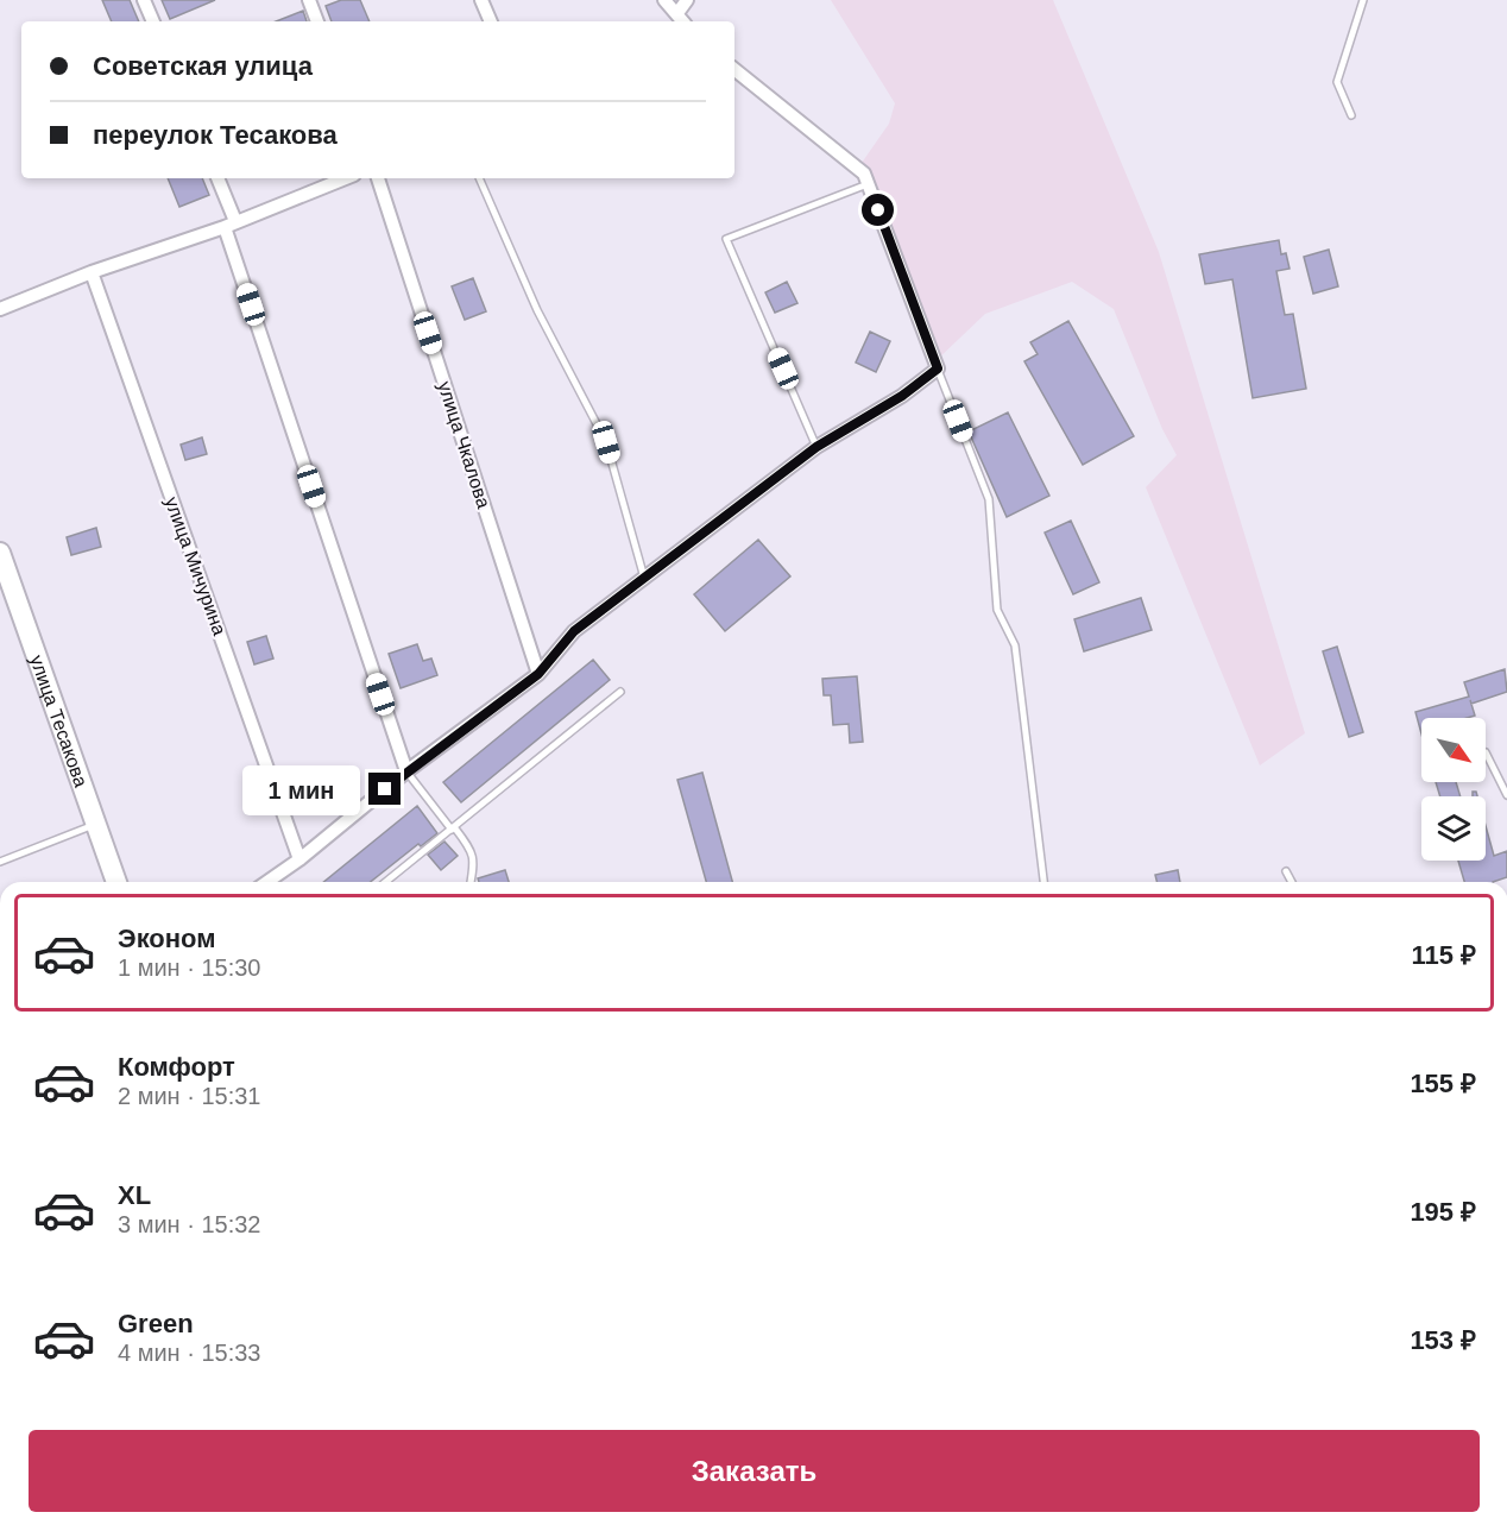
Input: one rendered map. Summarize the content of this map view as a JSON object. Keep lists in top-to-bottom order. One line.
{"streets":{"main road":["улица Тесакова"],"street":["улица Чкалова","улица Мичурина"]},"north":"bottom right","page":{"banner":["Советская улица","переулок Тесакова"],"bubble":"1 мин","list":[{"name":"Эконом","note":"1 мин · 15:30","value":"115 ₽"},{"name":"Комфорт","note":"2 мин · 15:31","value":"155 ₽"},{"name":"XL","note":"3 мин · 15:32","value":"195 ₽"},{"name":"Green","note":"4 мин · 15:33","value":"153 ₽"}],"buttons":"Заказать"}}
